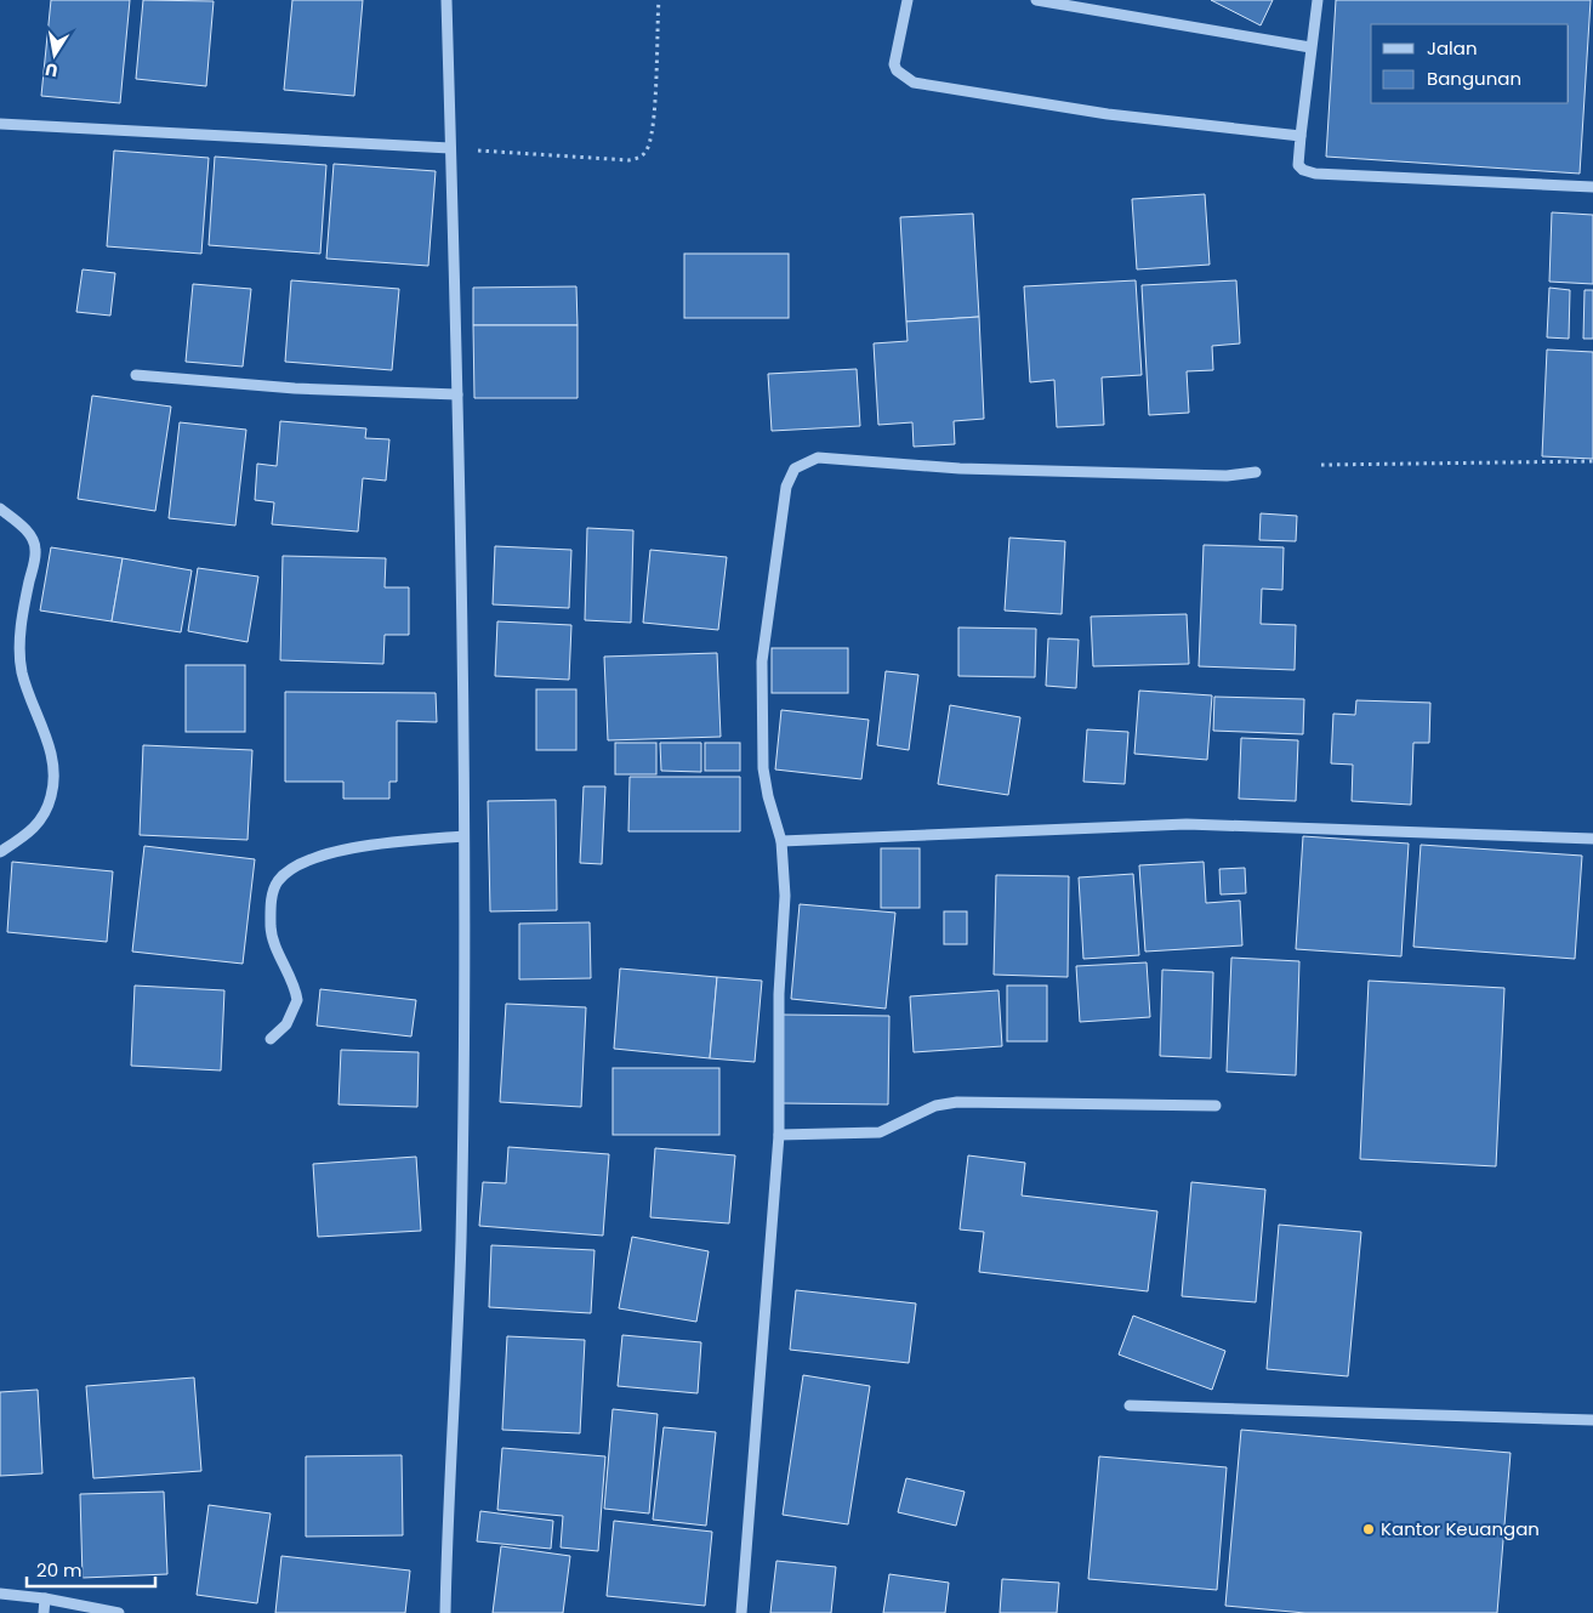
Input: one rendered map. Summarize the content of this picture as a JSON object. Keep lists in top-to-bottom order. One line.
{"places":["Kantor Keuangan"],"legend":["Jalan","Bangunan"],"scale_bar":"20 m","north":"bottom"}
